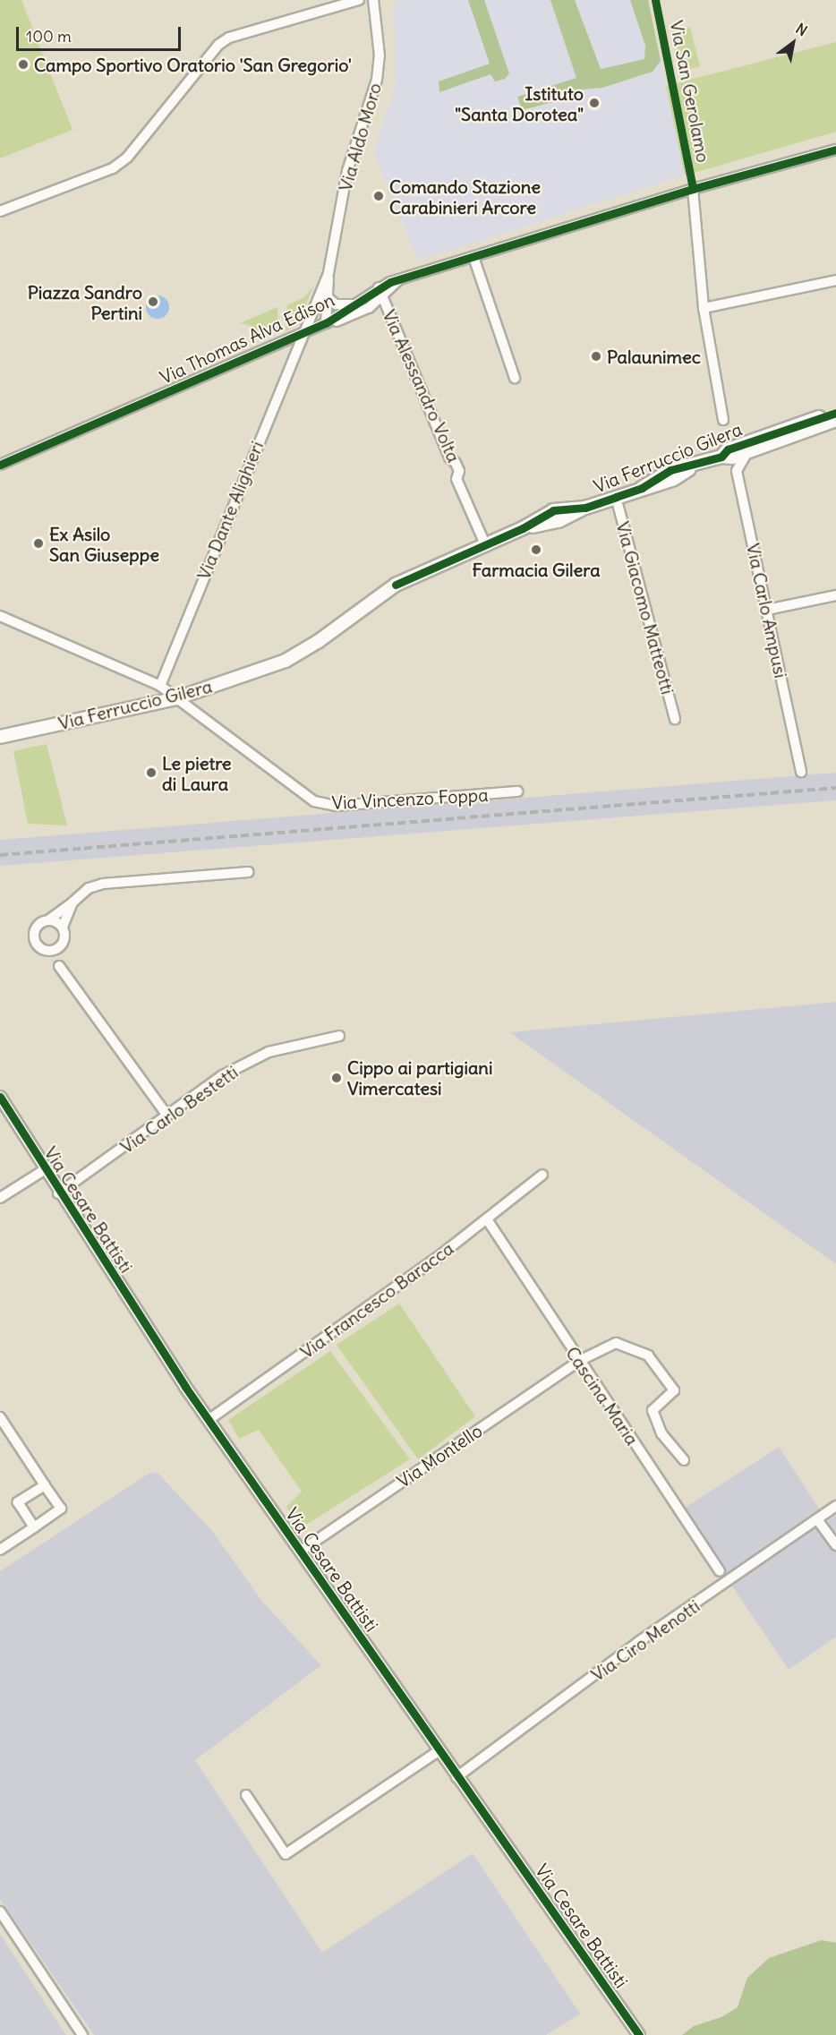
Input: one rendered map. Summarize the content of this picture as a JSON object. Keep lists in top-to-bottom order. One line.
{"streets":{"main road":["Via Ferruccio Gilera"],"street":["Via Aldo Moro","Via Thomas Alva Edison","Via Alessandro Volta","Via Dante Alighieri","Via Giacomo Matteotti","Via Carlo Ampusi","Via Vincenzo Foppa","Via Carlo Bestetti","Via Cesare Battisti","Via Francesco Baracca","Cascina Maria","Via Montello","Via Ciro Menotti"],"cycle path":["Via San Gerolamo"]},"crossings":[["Via Aldo Moro","Via Thomas Alva Edison"],["Via Aldo Moro","Via Dante Alighieri"],["Via Thomas Alva Edison","Via Alessandro Volta"],["Via Thomas Alva Edison","Via Dante Alighieri"],["Via Alessandro Volta","Via Ferruccio Gilera"],["Via Ferruccio Gilera","Via Giacomo Matteotti"],["Via Ferruccio Gilera","Via Carlo Ampusi"],["Via Ferruccio Gilera","Via Vincenzo Foppa"],["Via Dante Alighieri","Via Vincenzo Foppa"],["Via Carlo Bestetti","Via Cesare Battisti"],["Via Cesare Battisti","Via Francesco Baracca"],["Via Cesare Battisti","Via Montello"],["Via Cesare Battisti","Via Ciro Menotti"],["Via Francesco Baracca","Cascina Maria"],["Cascina Maria","Via Montello"]],"places":["Campo Sportivo Oratorio 'San Gregorio'","Istituto \"Santa Dorotea\"","Comando Stazione Carabinieri Arcore","Piazza Sandro Pertini","Palaunimec","Ex Asilo San Giuseppe","Farmacia Gilera","Le pietre di Laura","Cippo ai partigiani Vimercatesi"],"scale_bar":"100 m","north":"top right"}
